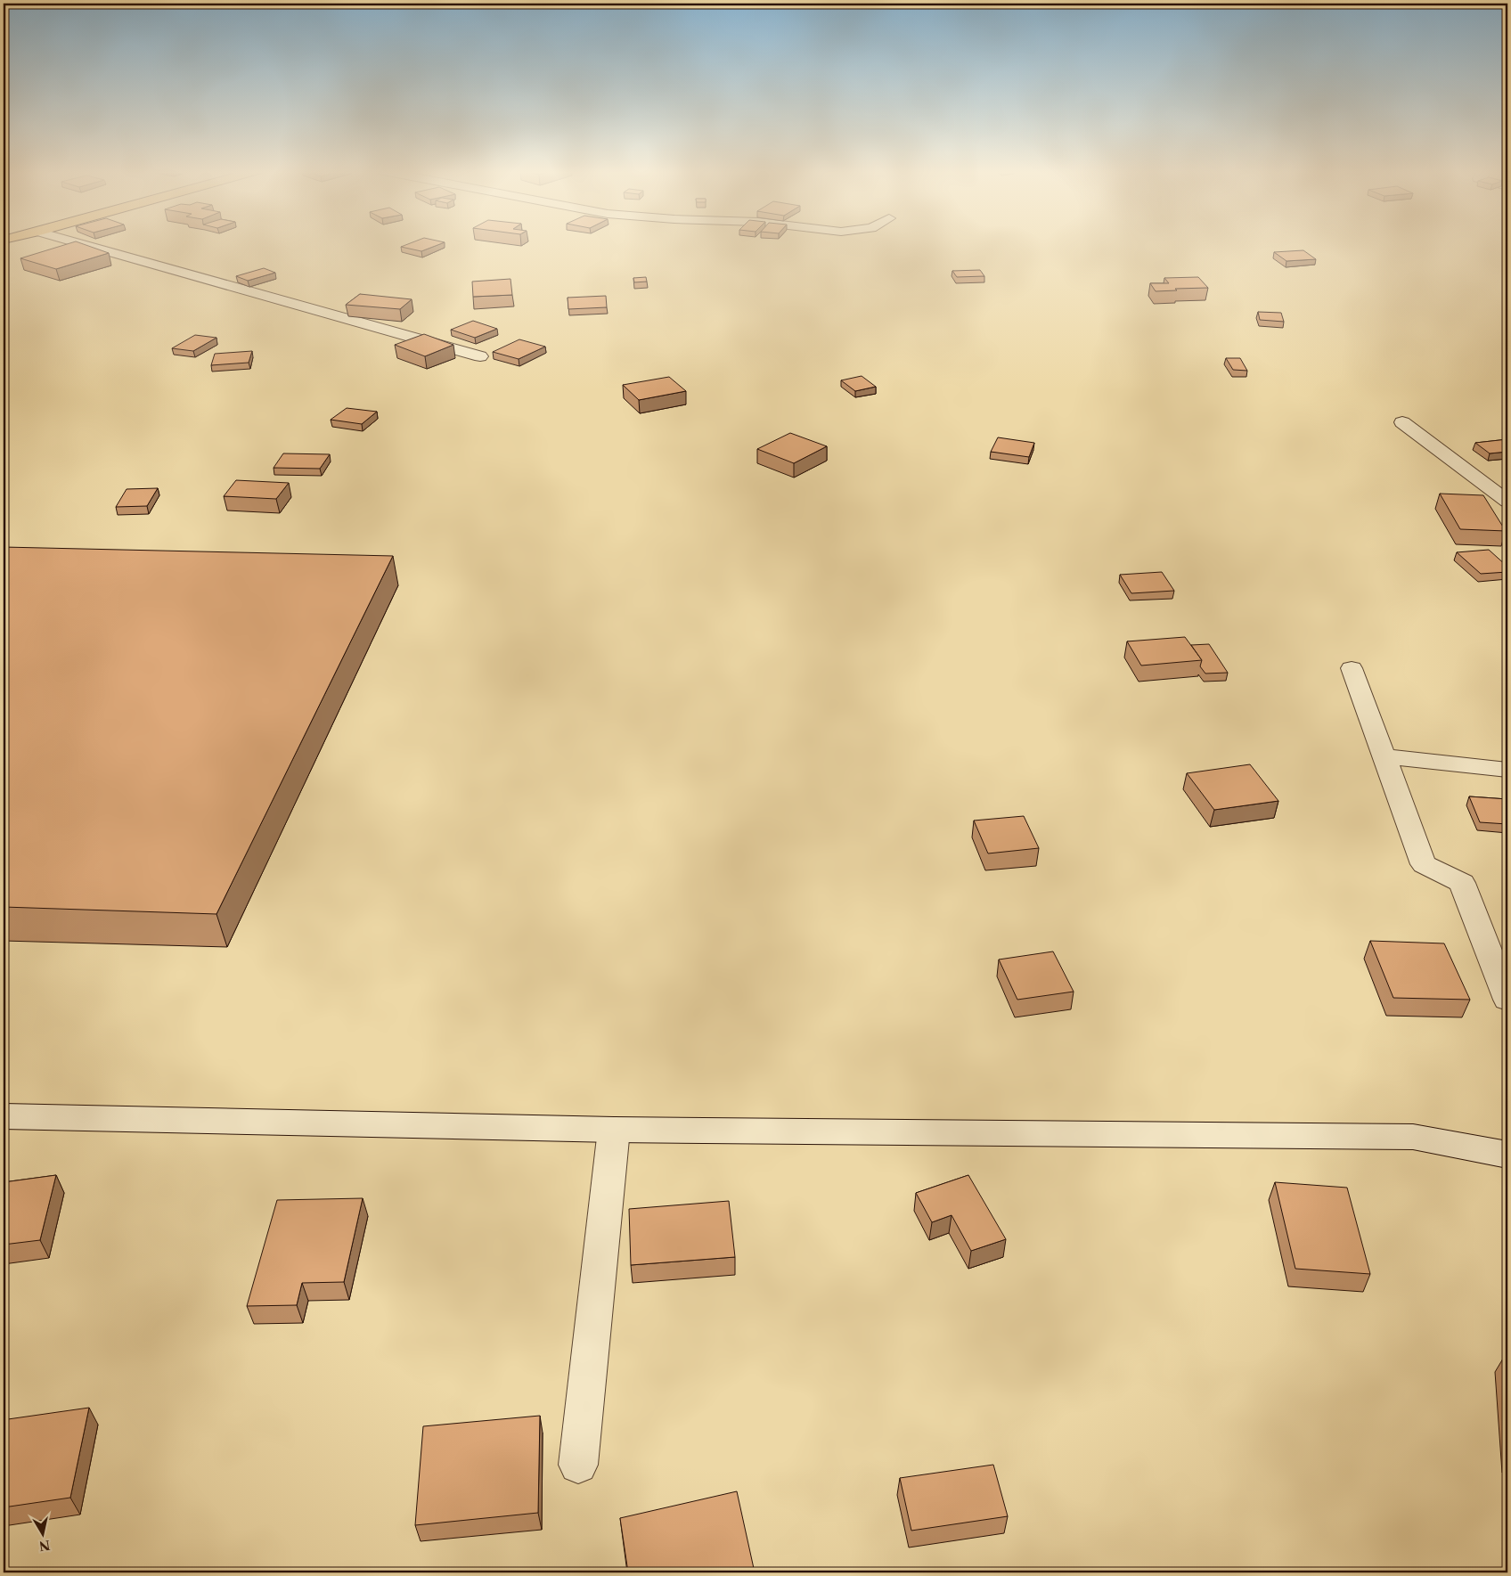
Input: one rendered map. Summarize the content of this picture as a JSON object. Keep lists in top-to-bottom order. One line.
{"north":"bottom"}
